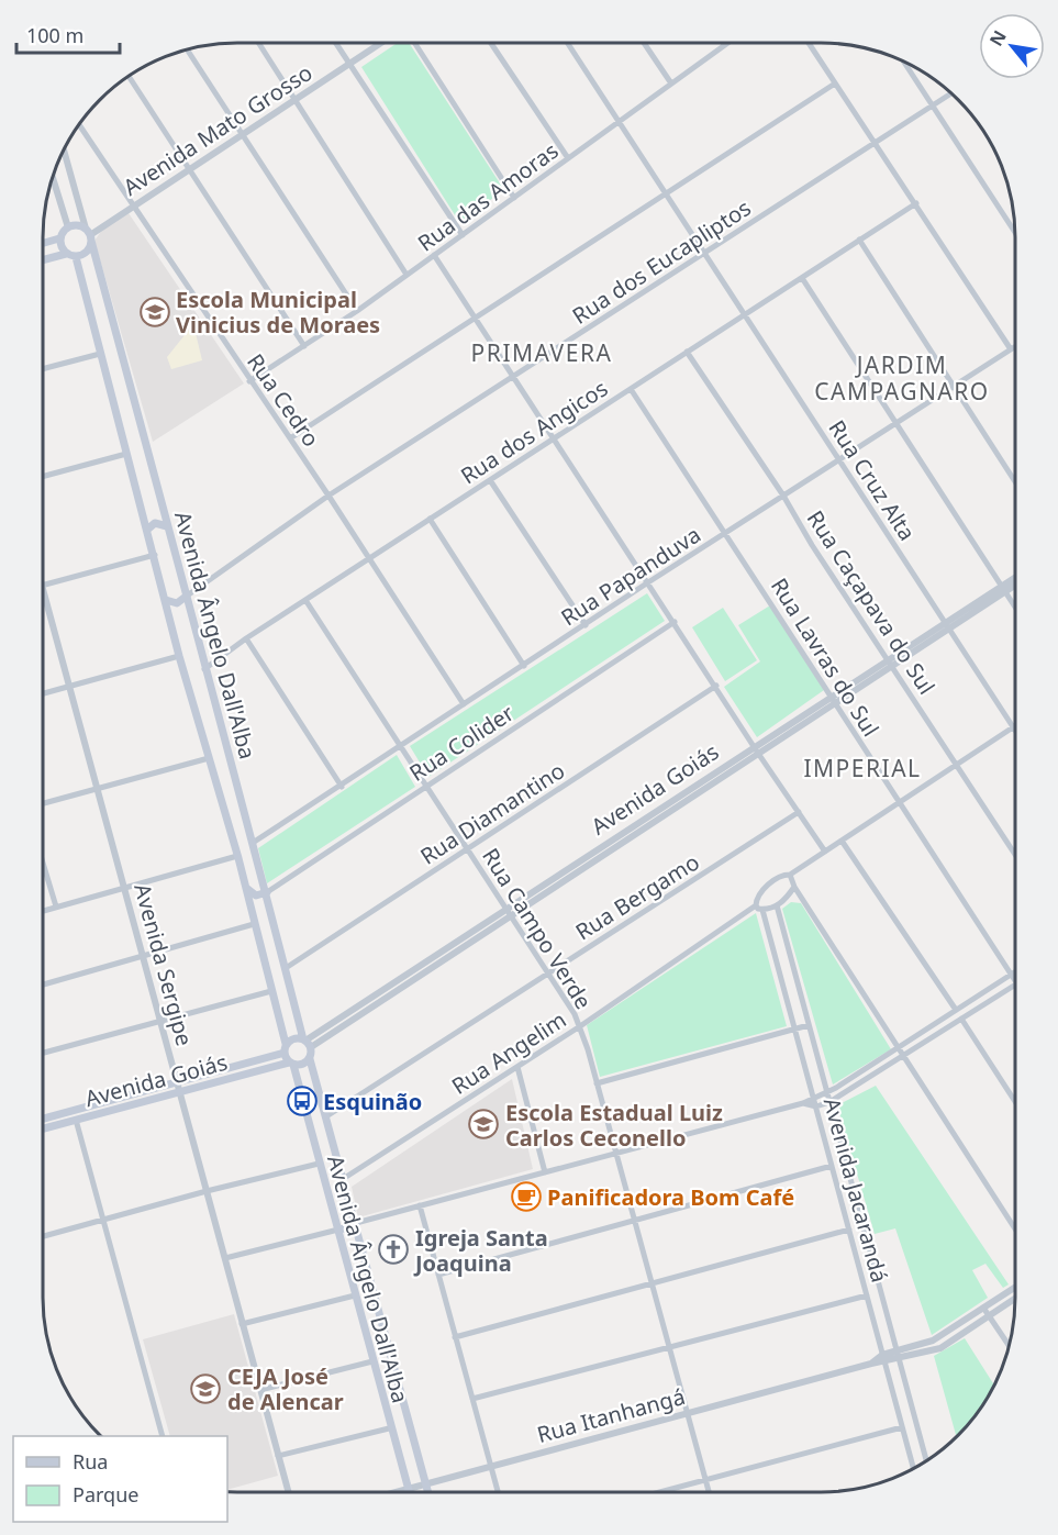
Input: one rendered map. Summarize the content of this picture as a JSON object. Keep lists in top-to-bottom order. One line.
{"streets":{"main road":["Avenida Ângelo Dall'Alba","Avenida Goiás"],"street":["Avenida Mato Grosso","Rua das Amoras","Rua dos Eucapliptos","Rua Cedro","Rua dos Angicos","Rua Cruz Alta","Rua Papanduva","Rua Caçapava do Sul","Rua Lavras do Sul","Rua Colider","Rua Diamantino","Rua Bergamo","Rua Campo Verde","Avenida Sergipe","Rua Angelim","Avenida Jacarandá","Rua Itanhangá"]},"crossings":[["Avenida Mato Grosso","Rua Cedro"],["Avenida Mato Grosso","Avenida Ângelo Dall'Alba"],["Rua das Amoras","Rua Cedro"],["Rua das Amoras","Rua Cruz Alta"],["Rua dos Eucapliptos","Rua Cedro"],["Rua dos Eucapliptos","Rua Cruz Alta"],["Rua dos Eucapliptos","Avenida Ângelo Dall'Alba"],["Rua Cedro","Rua dos Angicos"],["Rua Cedro","Rua Papanduva"],["Rua dos Angicos","Rua Cruz Alta"],["Rua dos Angicos","Rua Caçapava do Sul"],["Rua dos Angicos","Avenida Ângelo Dall'Alba"],["Rua dos Angicos","Rua Lavras do Sul"],["Rua dos Angicos","Rua Campo Verde"],["Rua Cruz Alta","Rua Papanduva"],["Rua Cruz Alta","Avenida Goiás"],["Rua Papanduva","Rua Caçapava do Sul"],["Rua Papanduva","Avenida Ângelo Dall'Alba"],["Rua Papanduva","Rua Lavras do Sul"],["Rua Papanduva","Rua Campo Verde"],["Rua Caçapava do Sul","Avenida Goiás"],["Avenida Ângelo Dall'Alba","Rua Colider"],["Avenida Ângelo Dall'Alba","Avenida Goiás"],["Avenida Ângelo Dall'Alba","Rua Diamantino"],["Avenida Ângelo Dall'Alba","Rua Bergamo"],["Avenida Ângelo Dall'Alba","Rua Angelim"],["Avenida Ângelo Dall'Alba","Rua Itanhangá"],["Rua Lavras do Sul","Avenida Goiás"],["Rua Colider","Rua Campo Verde"],["Avenida Goiás","Rua Campo Verde"],["Avenida Goiás","Avenida Sergipe"],["Rua Diamantino","Rua Campo Verde"],["Rua Bergamo","Rua Campo Verde"],["Rua Campo Verde","Rua Angelim"],["Rua Campo Verde","Rua Itanhangá"],["Avenida Jacarandá","Rua Itanhangá"]],"districts":["PRIMAVERA","JARDIM CAMPAGNARO","IMPERIAL"],"places":{"school or university":["Escola Municipal Vinicius de Moraes","Escola Estadual Luiz Carlos Ceconello","CEJA José de Alencar"],"bus stop":["Esquinão"],"cafe":["Panificadora Bom Café"],"church":["Igreja Santa Joaquina"]},"legend":["Rua","Parque"],"scale_bar":"100 m","north":"top left"}
